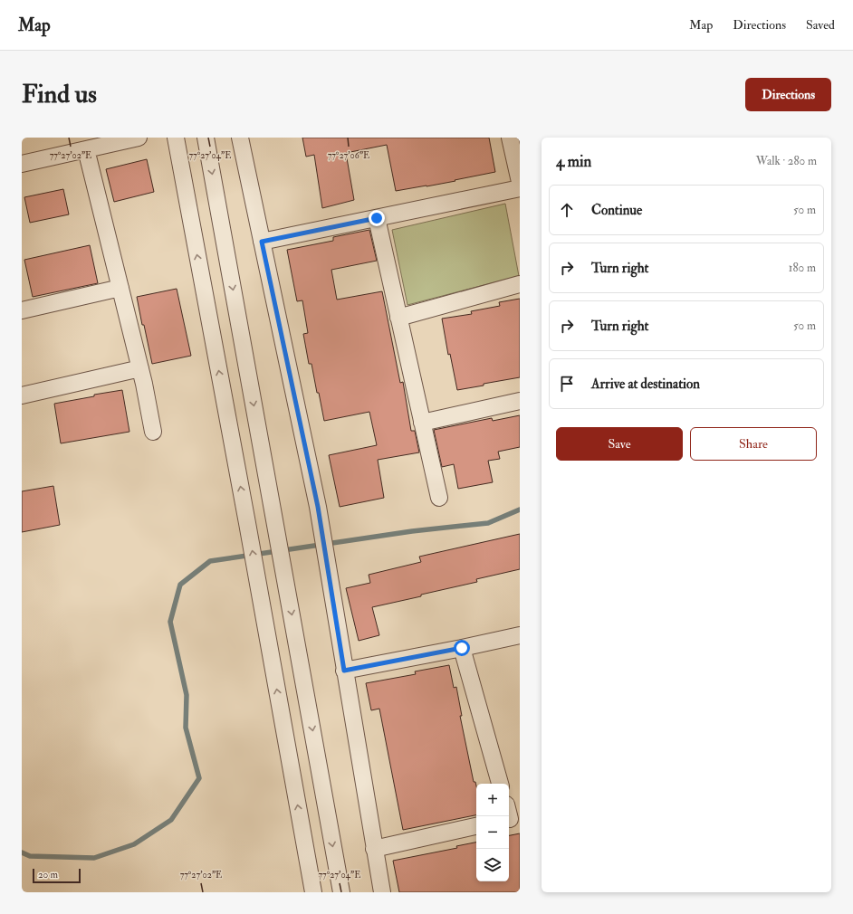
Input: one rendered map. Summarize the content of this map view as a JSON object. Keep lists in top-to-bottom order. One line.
{"scale_bar":"20 m","page":{"header":"Map","nav":["Map","Directions","Saved"],"buttons":["Directions",["Save","Share"]],"title":"Find us","heading":["4 min","Walk · 280 m"],"list":[["Continue","50 m"],["Turn right","180 m"],["Turn right","50 m"],"Arrive at destination"],"map_buttons":["+","−"],"scale":"20 m"},"coordinates":["77°27'02\"E","77°27'04\"E","77°27'06\"E"]}
